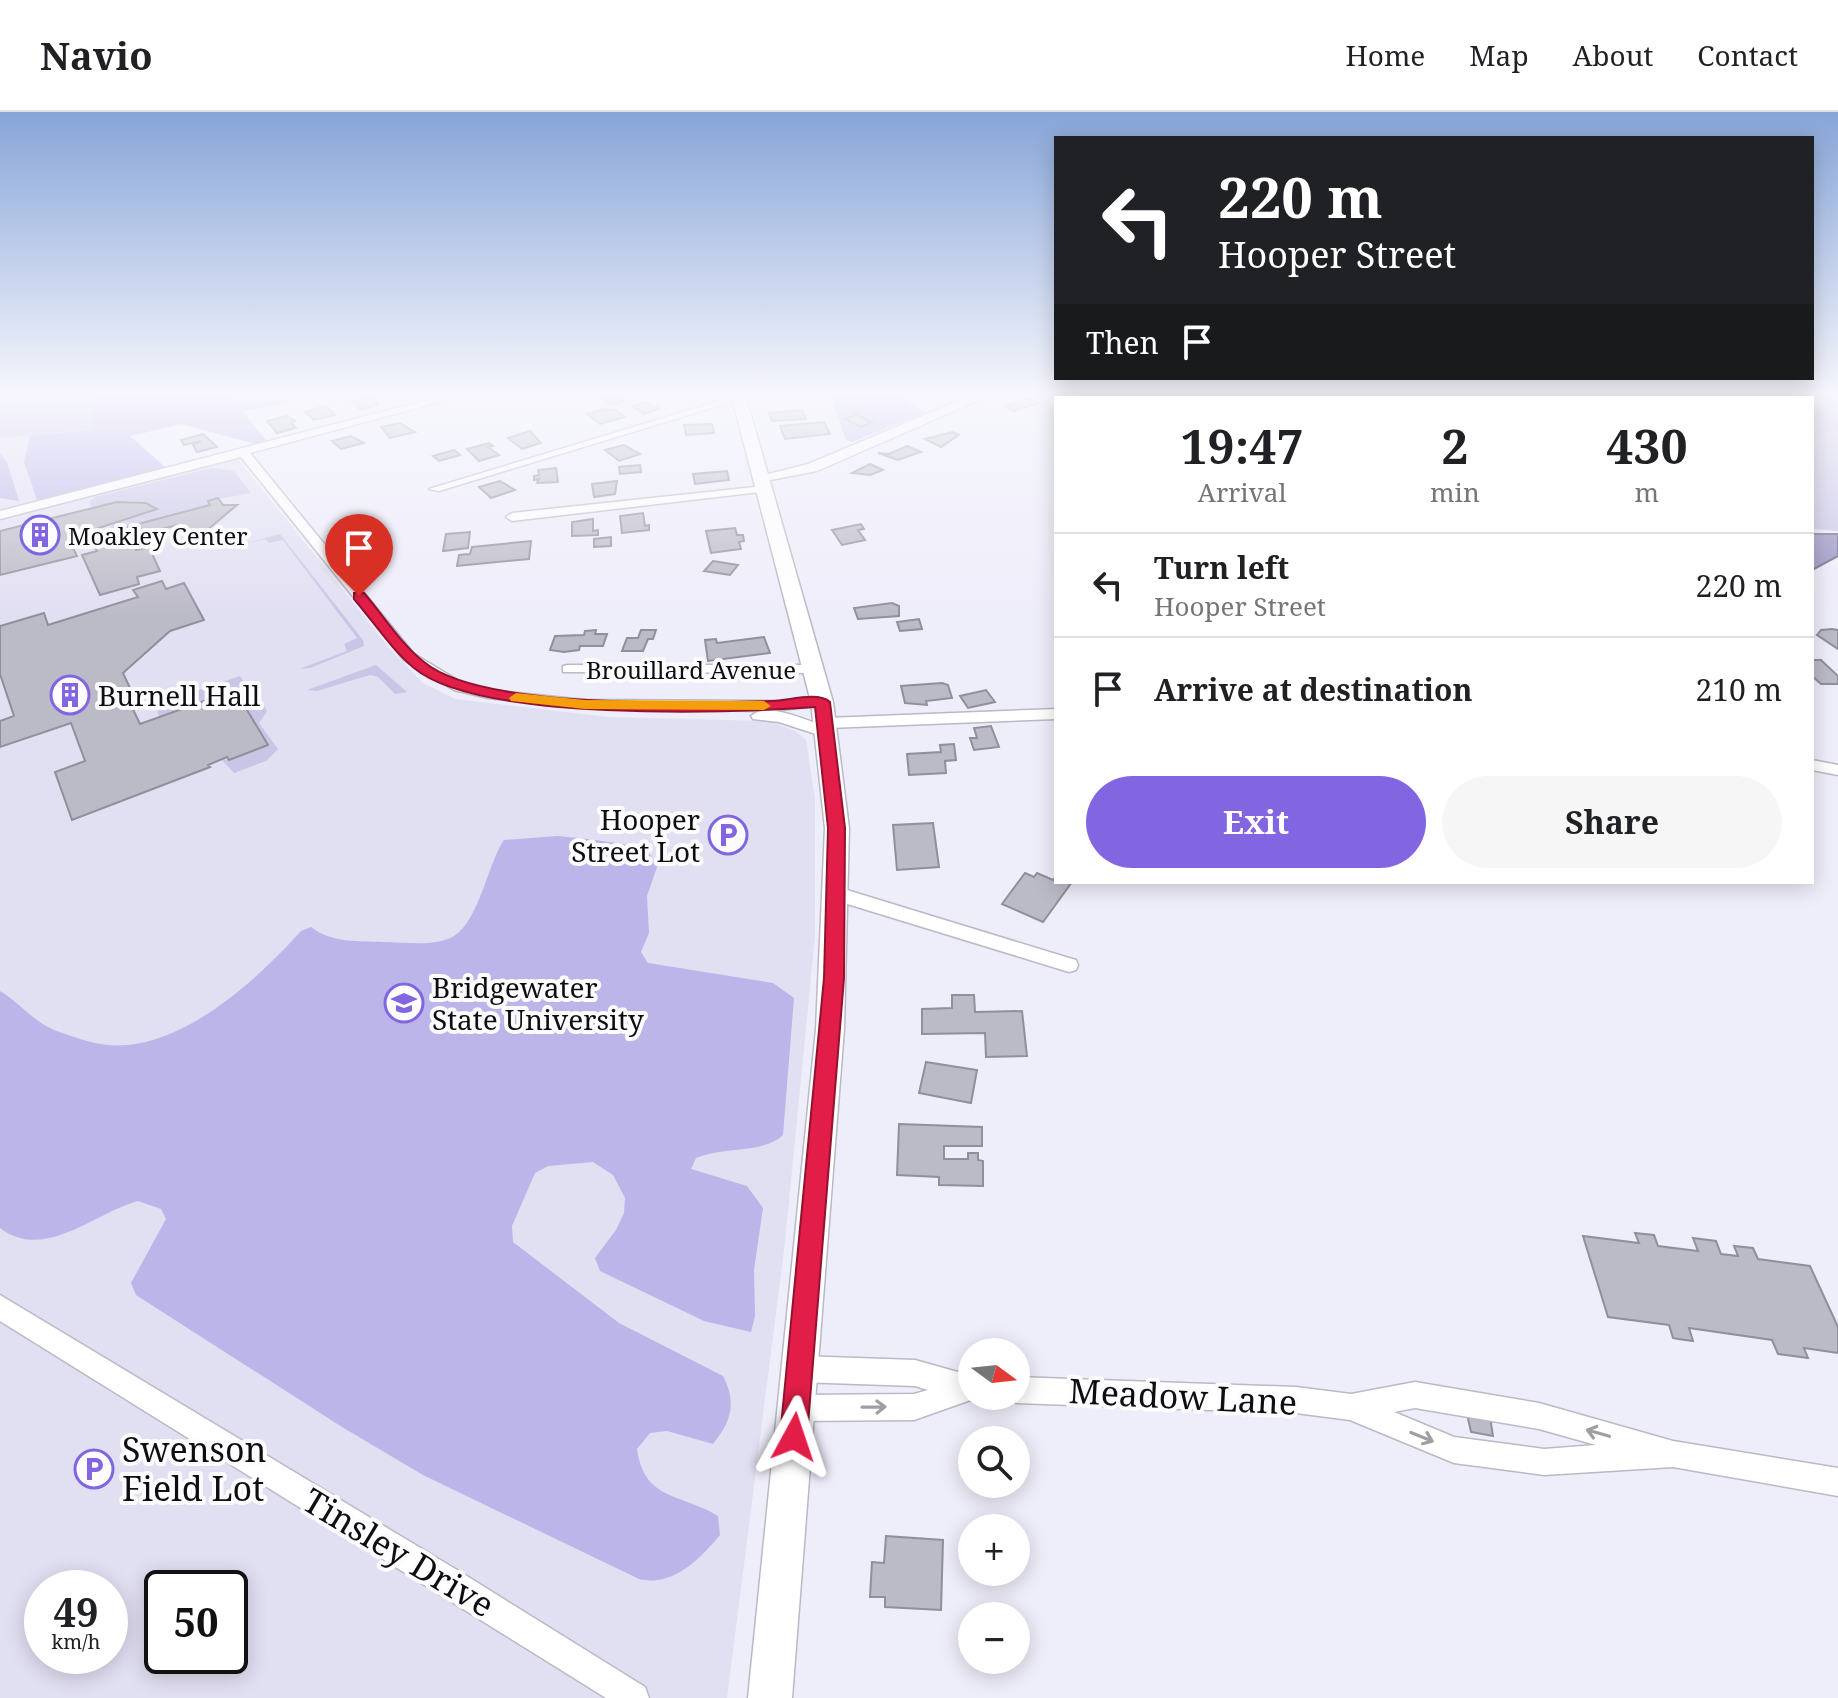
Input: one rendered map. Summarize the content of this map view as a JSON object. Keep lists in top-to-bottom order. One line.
{"streets":{"street":["Brouillard Avenue","Meadow Lane","Tinsley Drive"]},"places":{"building":["Moakley Center","Burnell Hall"],"parking":["Hooper Street Lot","Swenson Field Lot"],"school or university":["Bridgewater State University"]},"north":"right","page":{"header":"Navio","nav":["Home","Map","About","Contact"],"turn":["220 m","Hooper Street"],"then":"Then","eta":["19:47","Arrival","2","min","430","m"],"list":[{"name":"Turn left","note":"Hooper Street","value":"220 m"},{"name":"Arrive at destination","value":"210 m"}],"buttons":["Exit","Share"],"map_buttons":["+","−"],"speed":"49 km/h","limit":"50"}}
